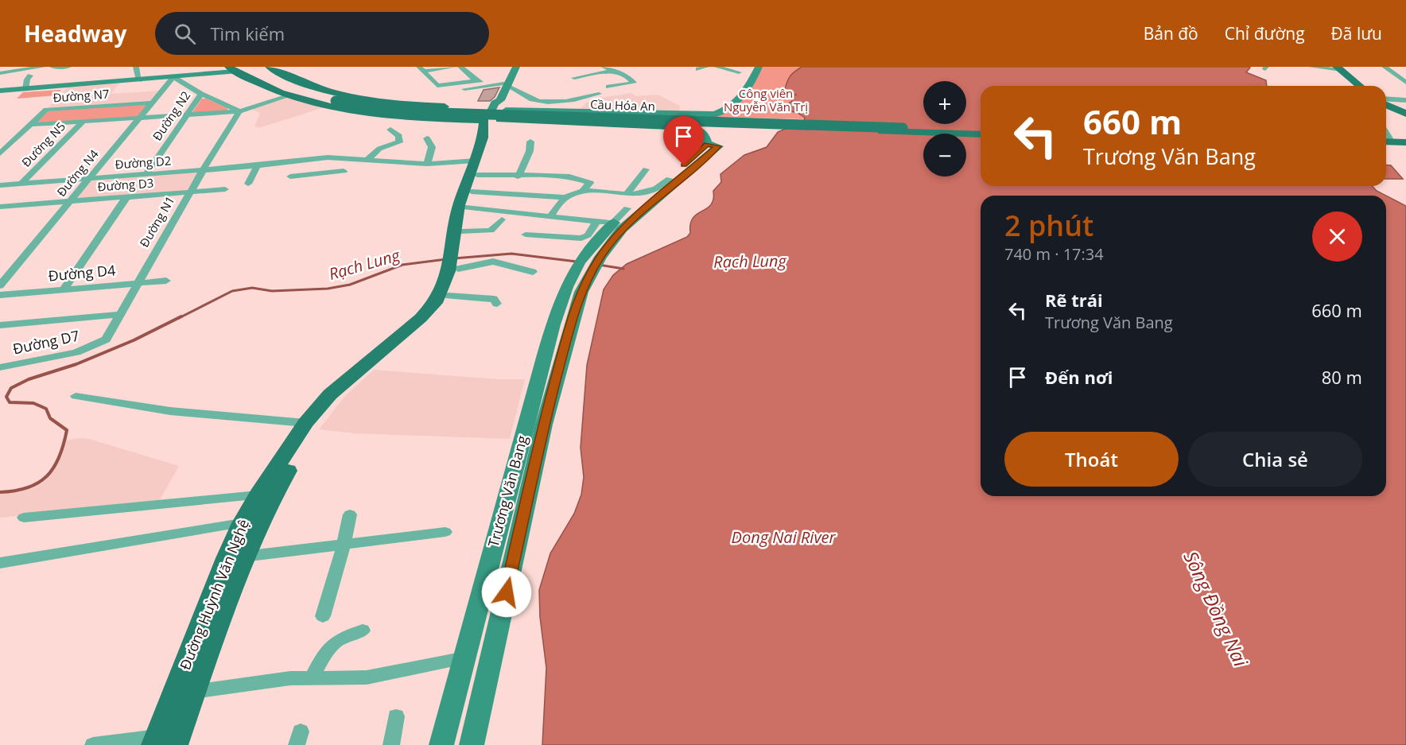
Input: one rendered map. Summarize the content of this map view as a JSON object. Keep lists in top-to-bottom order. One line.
{"streets":{"main road":["Cầu Hóa An","Trương Văn Bang","Đường Huỳnh Văn Nghệ"],"street":["Đường N7","Đường N2","Đường N5","Đường D2","Đường N4","Đường D3","Đường N1","Đường D4","Đường D7"]},"crossings":[["Đường N7","Đường N4"],["Đường N2","Đường D2"],["Đường N5","Đường D2"],["Đường D2","Đường N4"],["Đường D2","Đường N1"],["Đường D2","Đường Huỳnh Văn Nghệ"],["Đường N4","Đường D3"],["Đường D3","Đường N1"],["Đường N1","Đường D4"],["Đường N1","Đường D7"]],"water":["Rạch Lung","Dong Nai River","Sông Đồng Nai"],"parks":["Công viên Nguyễn Văn Trị"],"page":{"header":"Headway","search":"Tìm kiếm","nav":["Bản đồ","Chỉ đường","Đã lưu"],"map_buttons":["+","−"],"turn":["660 m","Trương Văn Bang"],"heading":["2 phút","740 m · 17:34"],"list":[{"name":"Rẽ trái","note":"Trương Văn Bang","value":"660 m"},{"name":"Đến nơi","value":"80 m"}],"buttons":["Thoát","Chia sẻ"]}}
